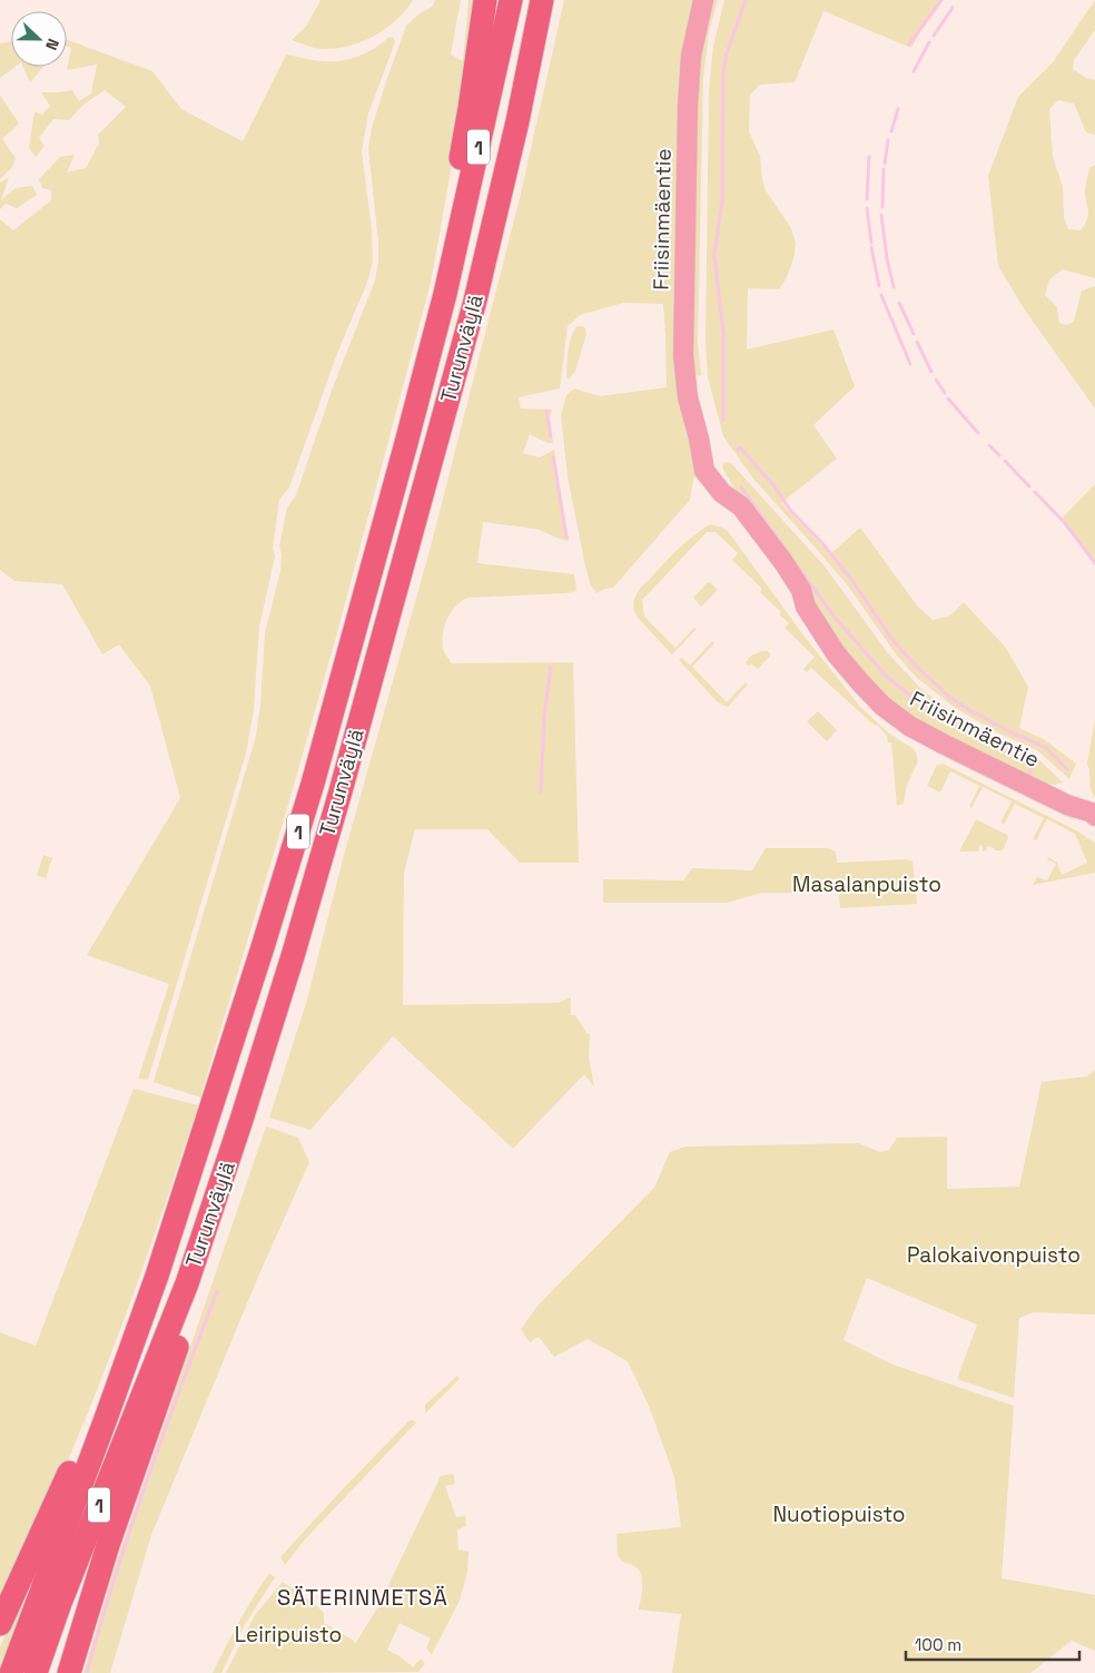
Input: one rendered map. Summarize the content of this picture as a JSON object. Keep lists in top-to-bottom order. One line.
{"streets":{"highway":["1","Turunväylä"],"main road":["Friisinmäentie"]},"districts":["SÄTERINMETSÄ"],"parks":["Masalanpuisto","Palokaivonpuisto","Nuotiopuisto","Leiripuisto"],"scale_bar":"100 m","north":"right"}
